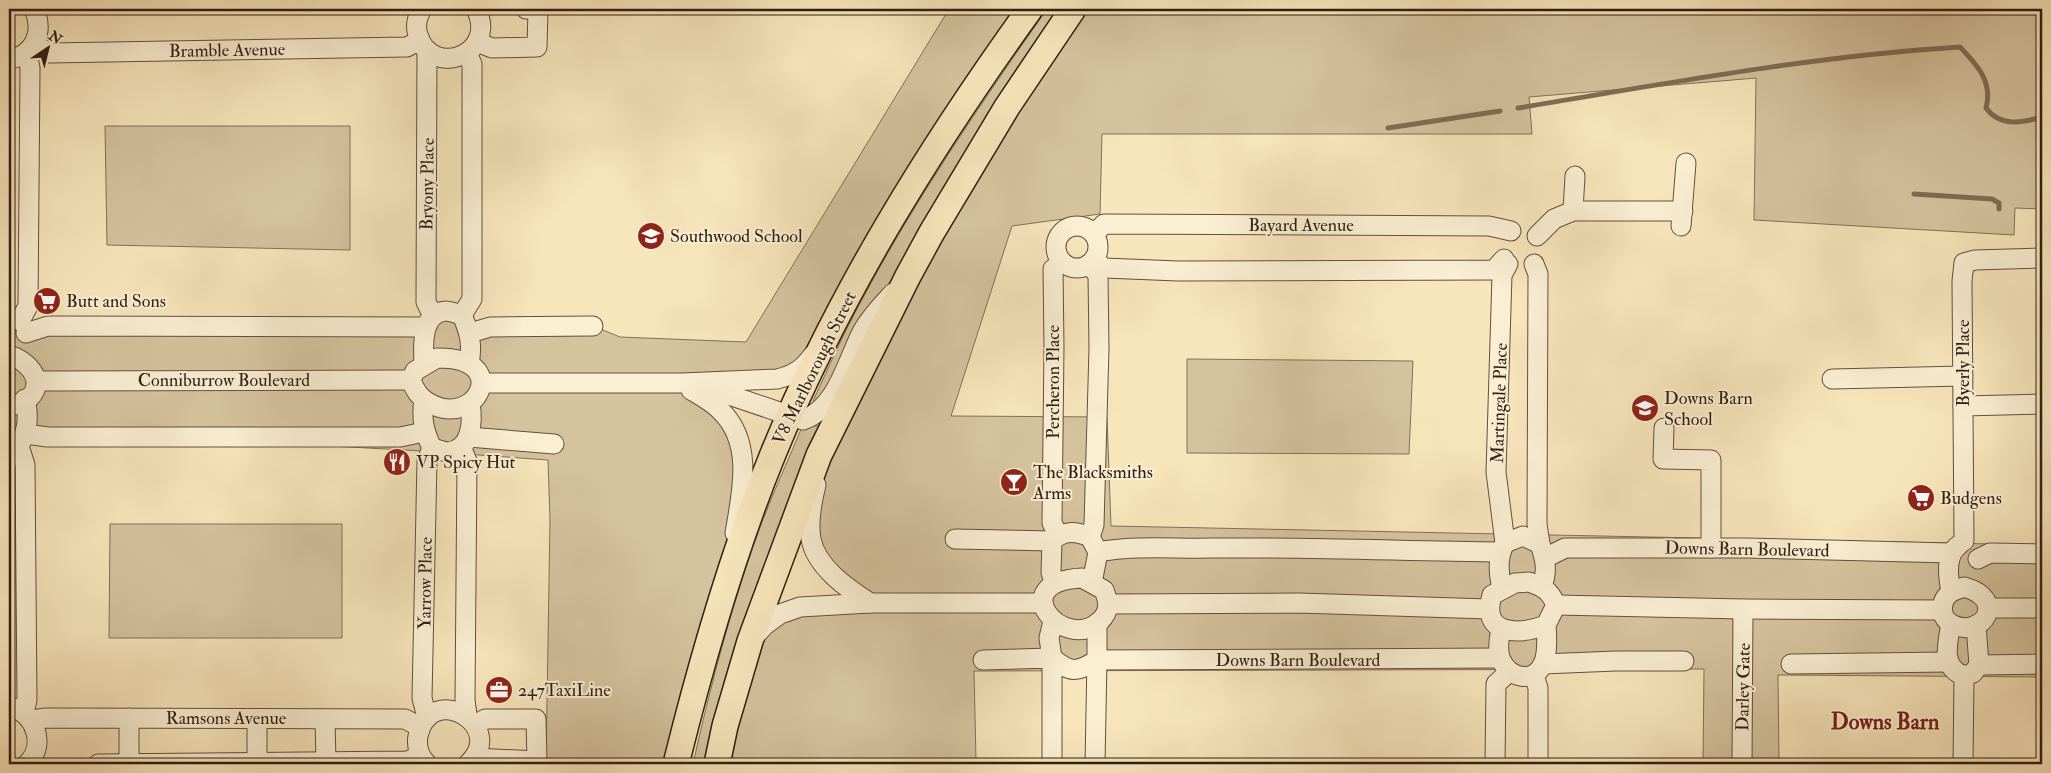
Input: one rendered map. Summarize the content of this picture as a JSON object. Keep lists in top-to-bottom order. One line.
{"streets":{"main road":["V8 Marlborough Street"],"street":["Bramble Avenue","Bryony Place","Bayard Avenue","Byerly Place","Conniburrow Boulevard","Percheron Place","Martingale Place","Downs Barn Boulevard","Yarrow Place","Darley Gate","Ramsons Avenue"]},"crossings":[["Bramble Avenue","Bryony Place"],["Bryony Place","Conniburrow Boulevard"],["Bryony Place","Yarrow Place"],["Bayard Avenue","Percheron Place"],["Bayard Avenue","Martingale Place"],["Byerly Place","Downs Barn Boulevard"],["Conniburrow Boulevard","Yarrow Place"],["Martingale Place","Downs Barn Boulevard"],["Yarrow Place","Ramsons Avenue"]],"districts":["Downs Barn"],"places":{"school or university":["Southwood School","Downs Barn School"],"supermarket":["Butt and Sons","Budgens"],"restaurant":["VP Spicy Hut"],"bar":["The Blacksmiths Arms"],"office":["247TaxiLine"]},"north":"top right"}
